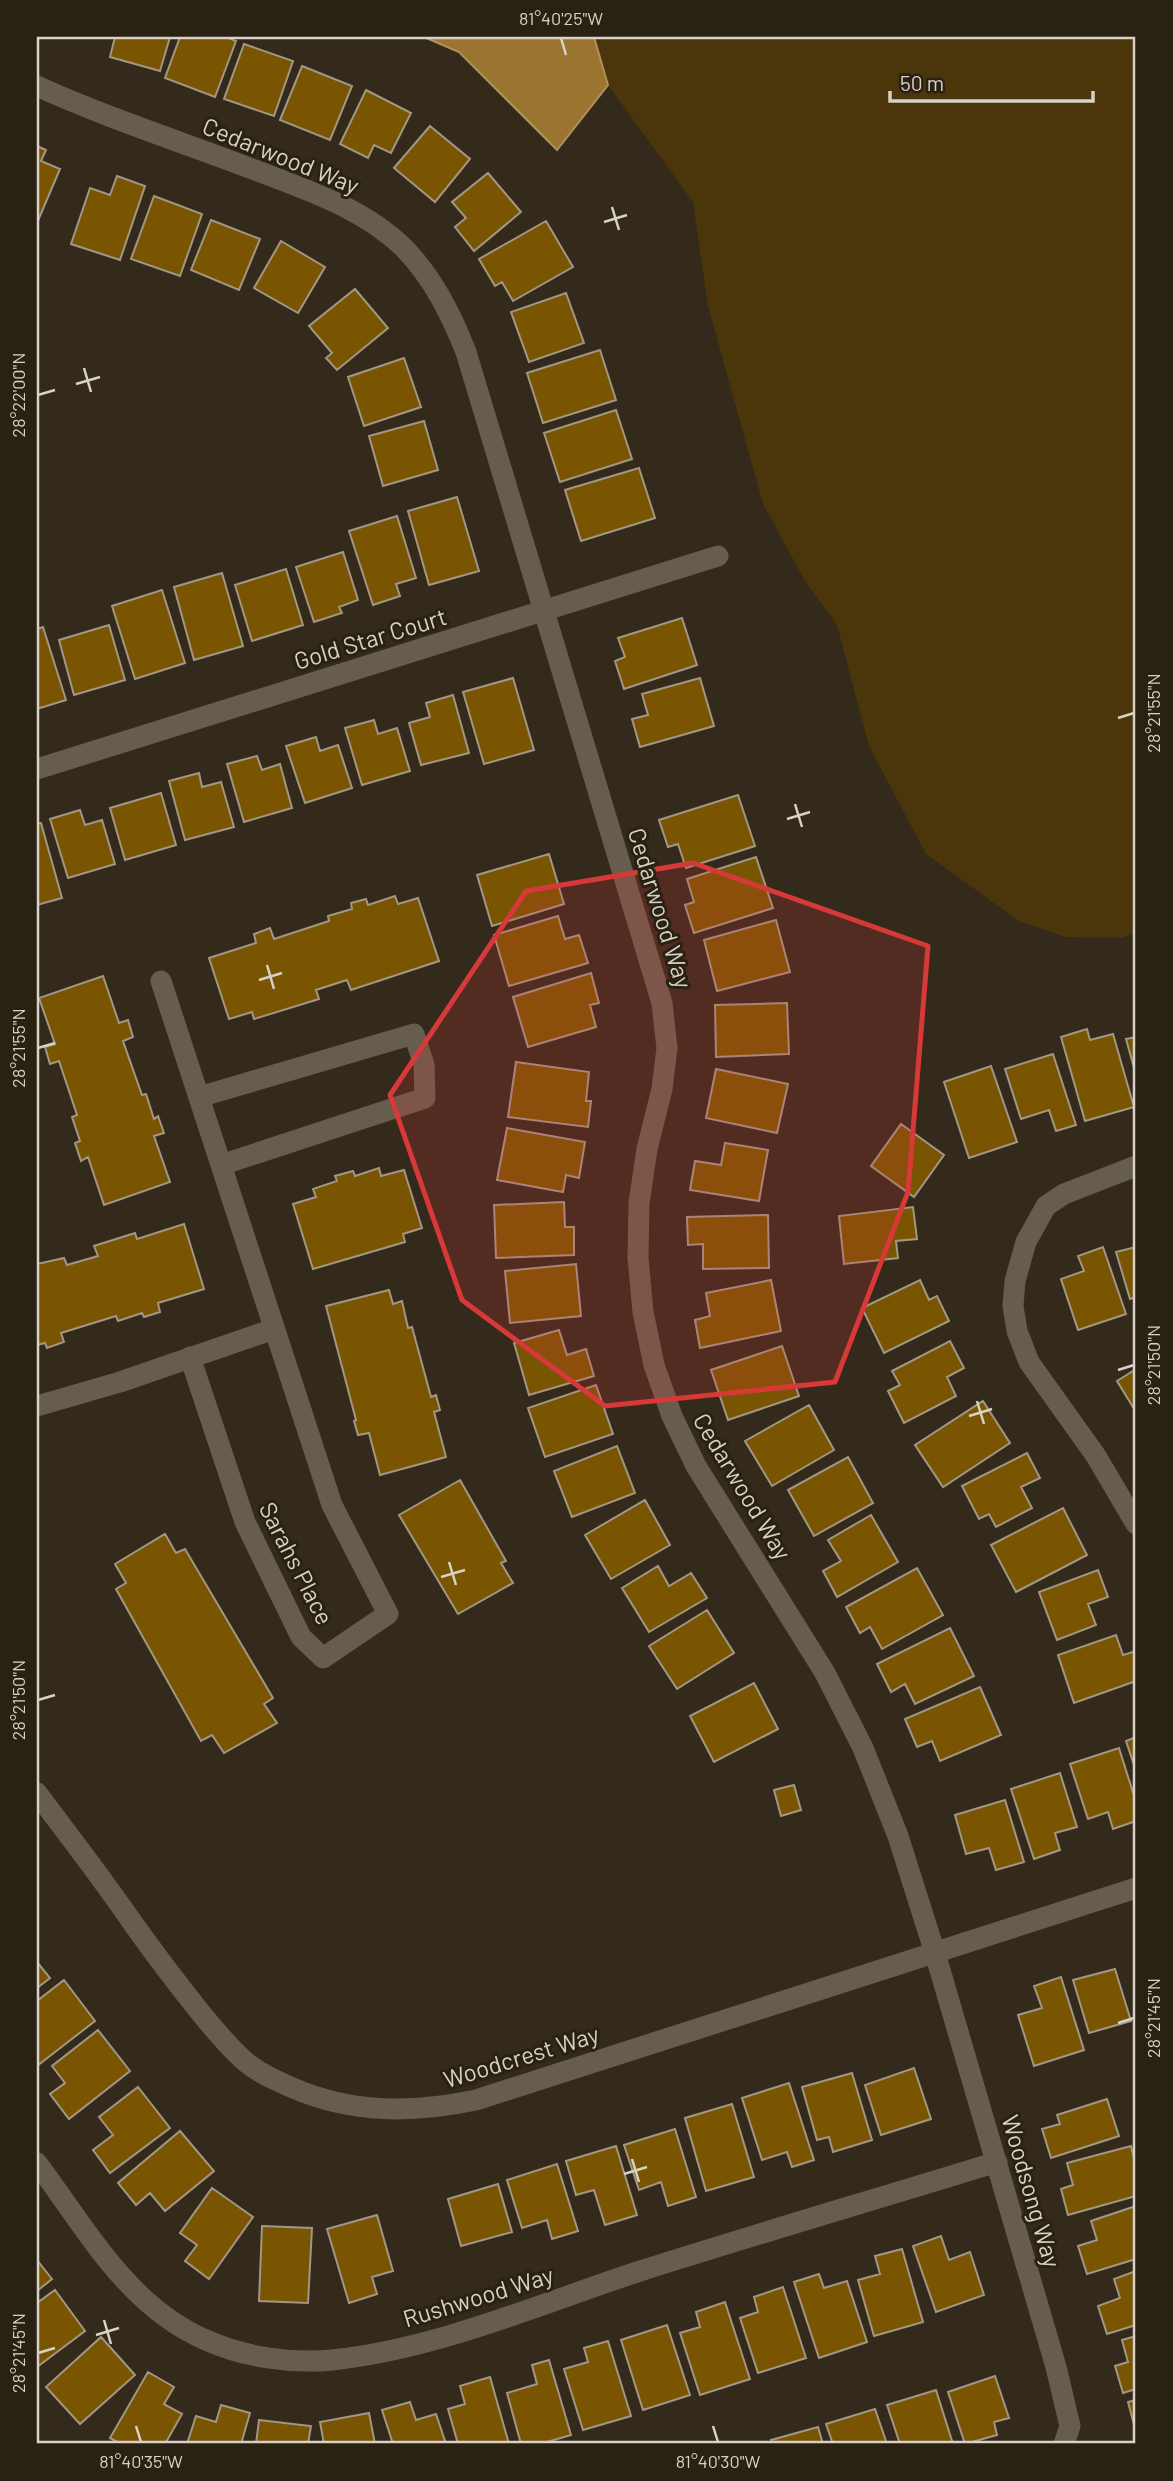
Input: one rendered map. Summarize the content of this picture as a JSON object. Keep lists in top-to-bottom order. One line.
{"streets":{"street":["Cedarwood Way","Gold Star Court","Sarahs Place","Woodcrest Way","Woodsong Way","Rushwood Way"]},"crossings":[["Cedarwood Way","Gold Star Court"],["Cedarwood Way","Woodcrest Way"],["Cedarwood Way","Woodsong Way"],["Woodcrest Way","Woodsong Way"],["Woodsong Way","Rushwood Way"]],"scale_bar":"50 m","coordinates":["81°40'25\"W","28°22'00\"N","28°21'55\"N","28°21'50\"N","28°21'45\"N","81°40'35\"W","81°40'30\"W"]}
